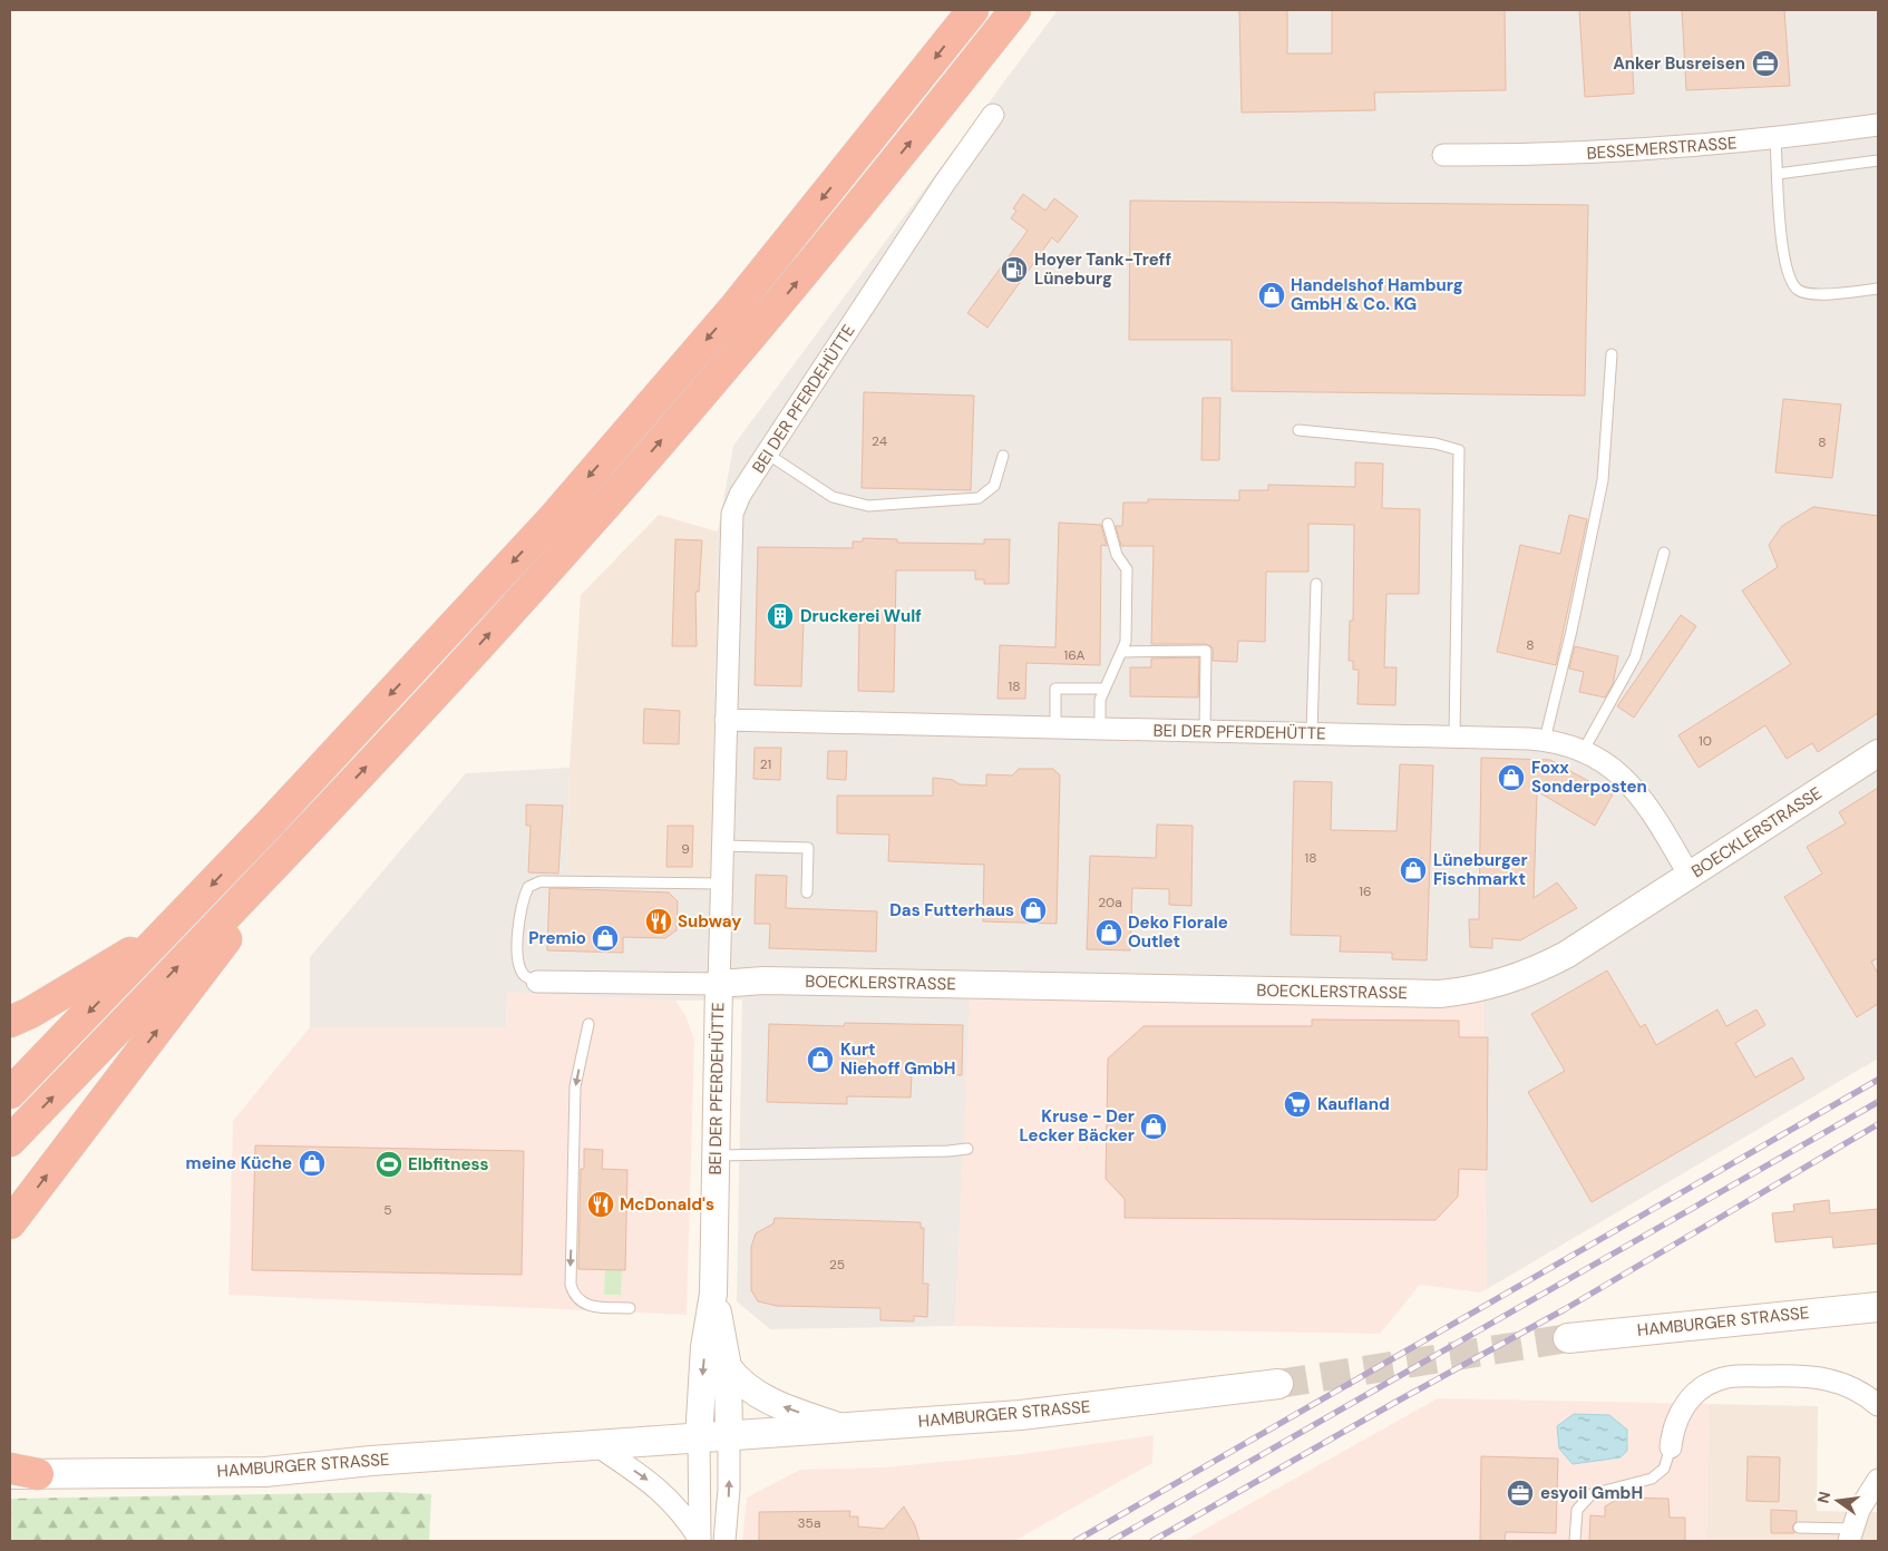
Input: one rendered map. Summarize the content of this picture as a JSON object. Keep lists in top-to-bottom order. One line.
{"streets":{"main road":["HAMBURGER STRASSE"],"street":["BESSEMERSTRASSE","BEI DER PFERDEHÜTTE","BOECKLERSTRASSE"]},"crossings":[["BEI DER PFERDEHÜTTE","BOECKLERSTRASSE"],["BEI DER PFERDEHÜTTE","HAMBURGER STRASSE"]],"places":{"office":["Anker Busreisen","esyoil GmbH"],"fuel station":["Hoyer Tank-Treff Lüneburg"],"shop":["Handelshof Hamburg GmbH & Co. KG","Foxx Sonderposten","Lüneburger Fischmarkt","Das Futterhaus","Deko Florale Outlet","Premio","Kurt Niehoff GmbH","Kruse - Der Lecker Bäcker","meine Küche"],"building":["Druckerei Wulf"],"restaurant":["Subway","McDonald's"],"supermarket":["Kaufland"],"sports":["Elbfitness"]},"house_numbers":["24","8","8","16A","18","10","21","9","18","16","20a","5","25","35a"],"north":"left"}
